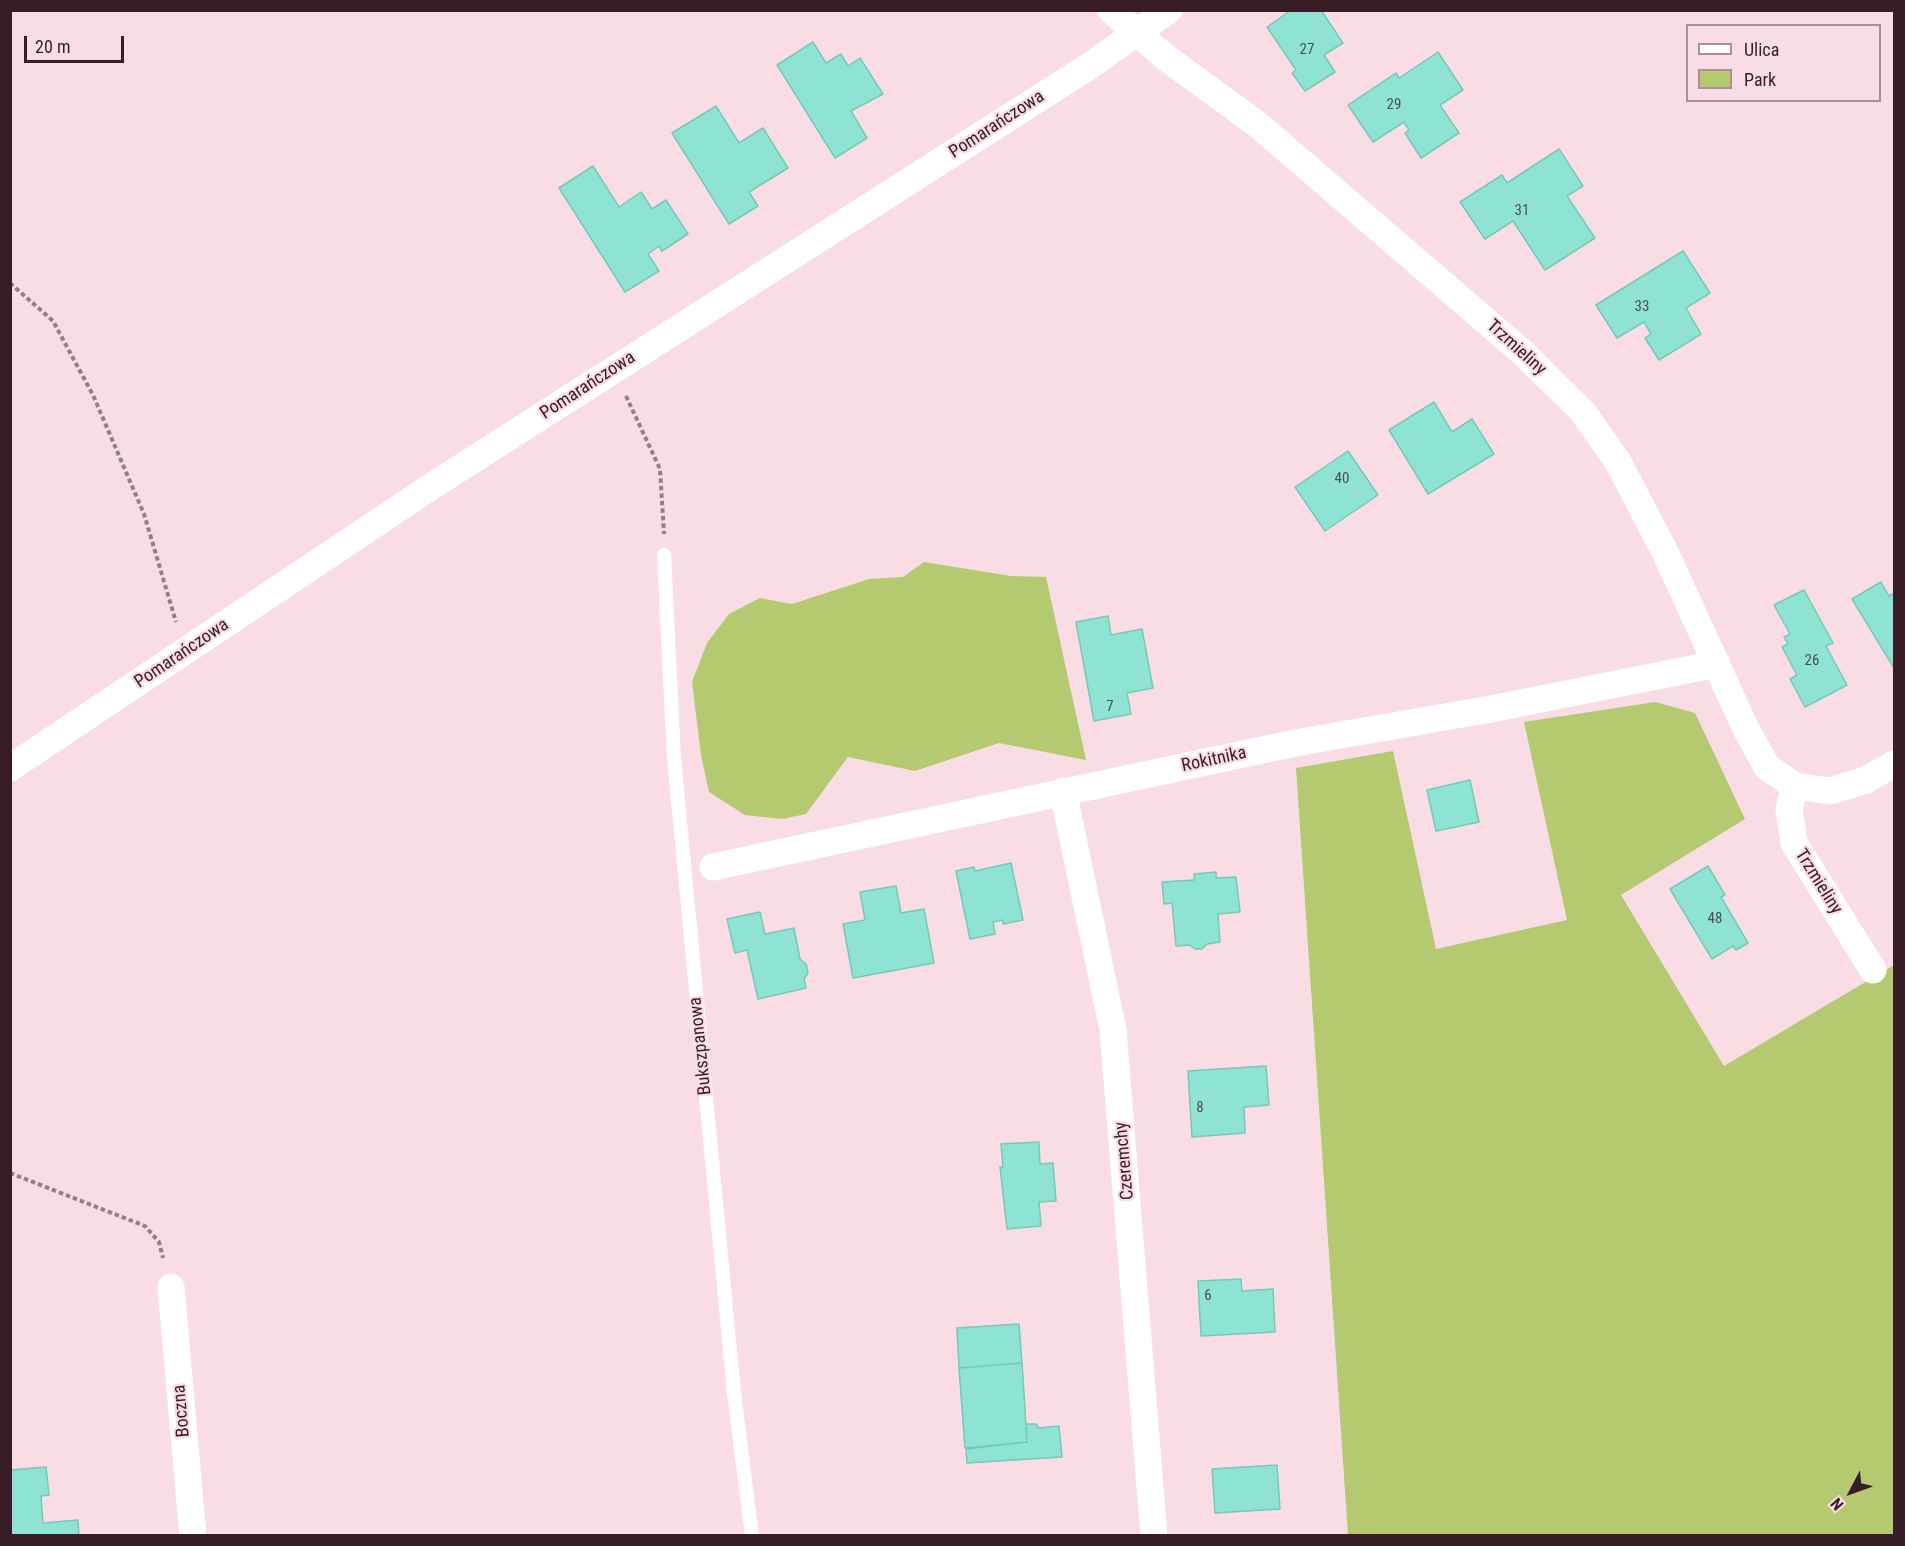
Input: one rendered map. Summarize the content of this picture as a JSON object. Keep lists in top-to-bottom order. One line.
{"streets":{"street":["Pomarańczowa","Trzmieliny","Rokitnika","Czeremchy","Boczna"],"lane":["Bukszpanowa"]},"crossings":[["Pomarańczowa","Trzmieliny"],["Trzmieliny","Rokitnika"],["Rokitnika","Czeremchy"]],"house_numbers":["27","29","31","33","40","26","7","48","8","6"],"legend":["Ulica","Park"],"scale_bar":"20 m","north":"bottom left"}
